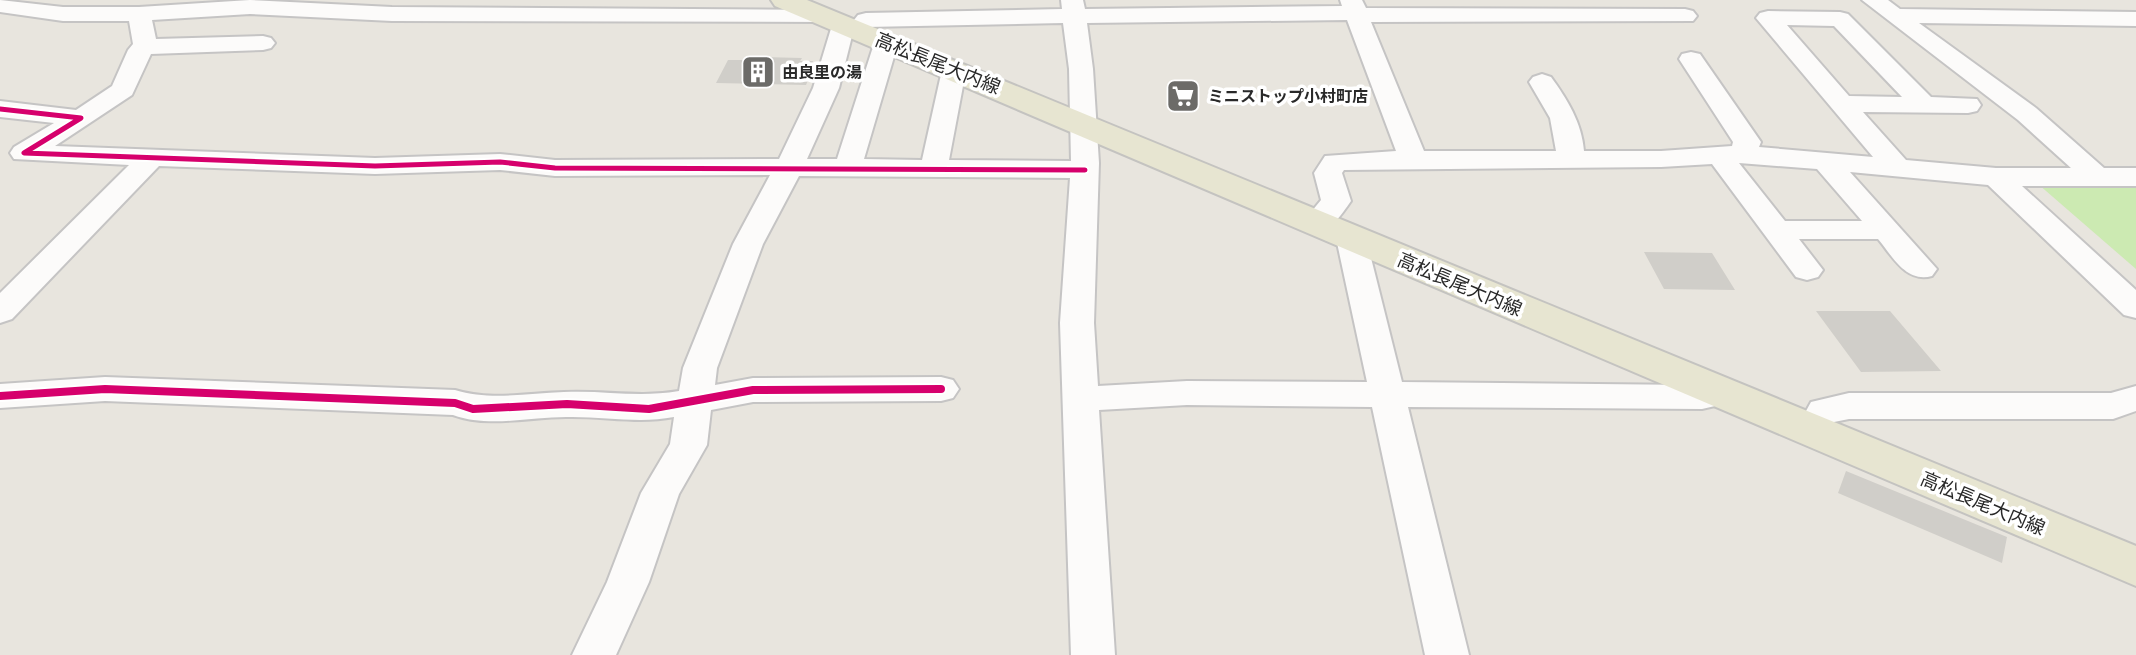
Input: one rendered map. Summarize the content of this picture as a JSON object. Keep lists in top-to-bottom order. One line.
{"streets":{"main road":["高松長尾大内線"]},"places":{"building":["由良里の湯"],"supermarket":["ミニストップ小村町店"]}}
